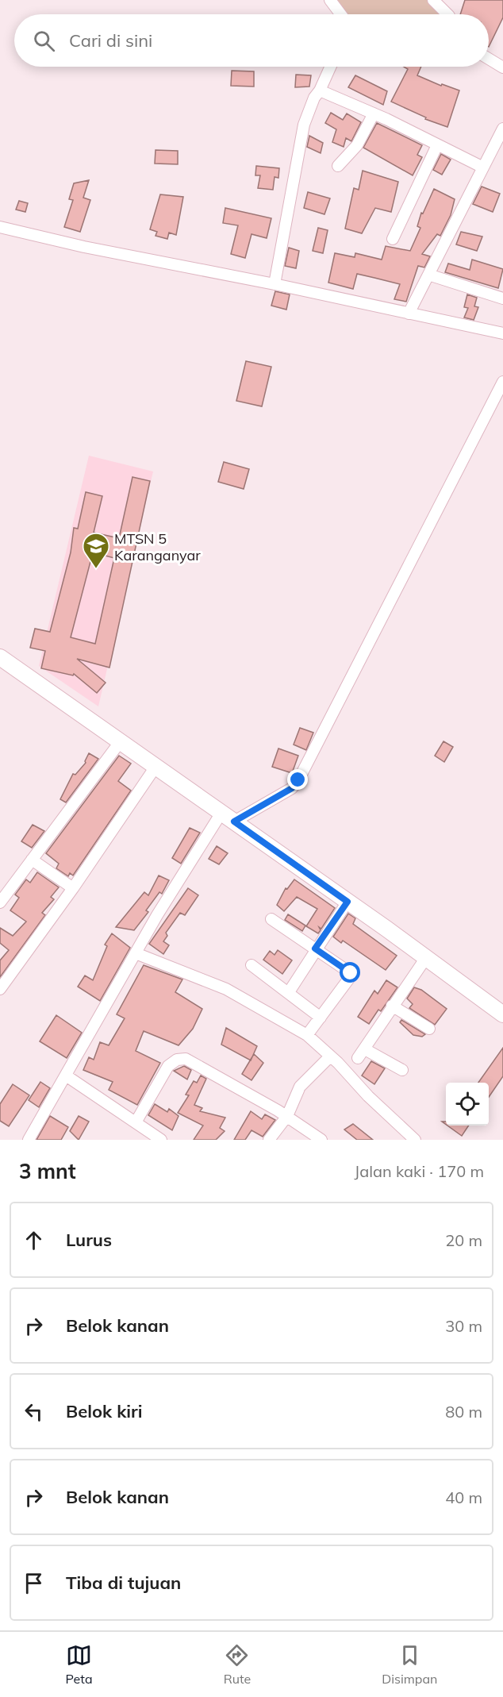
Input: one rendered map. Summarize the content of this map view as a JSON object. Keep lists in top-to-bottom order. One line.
{"places":{"school or university":["MTSN 5 Karanganyar"]},"page":{"search":"Cari di sini","heading":["3 mnt","Jalan kaki · 170 m"],"list":[["Lurus","20 m"],["Belok kanan","30 m"],["Belok kiri","80 m"],["Belok kanan","40 m"],"Tiba di tujuan"],"nav":["Peta","Rute","Disimpan"]}}
